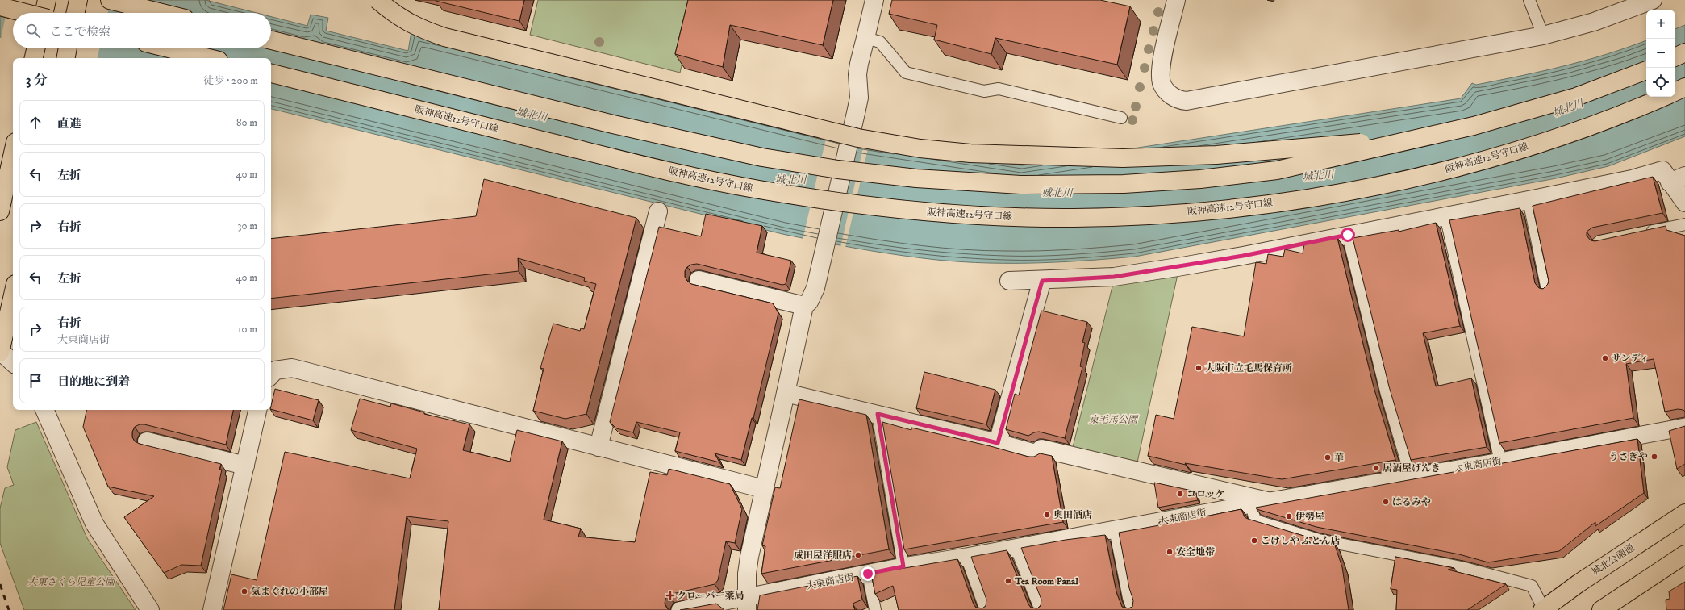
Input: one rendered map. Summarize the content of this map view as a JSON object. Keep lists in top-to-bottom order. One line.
{"streets":{"main road":["阪神高速12号守口線","城北公園通"],"street":["大東商店街"]},"water":["城北川"],"parks":["東毛馬公園","大東さくら児童公園"],"places":{"other":["サンディ","大阪市立毛馬保育所","うさぎや","華","居酒屋げんき","コロッケ","はるみや","奥田酒店","伊勢屋","こけしや ふとん店","安全地帯","成田屋洋服店","Tea Room Panal","気まぐれの小部屋"],"health":["クローバー薬局"]},"page":{"map_buttons":["+","−"],"search":"ここで検索","heading":["3 分","徒歩 · 200 m"],"list":[["直進","80 m"],["左折","40 m"],["右折","30 m"],["左折","40 m"],["右折","大東商店街","10 m"],"目的地に到着"]}}
